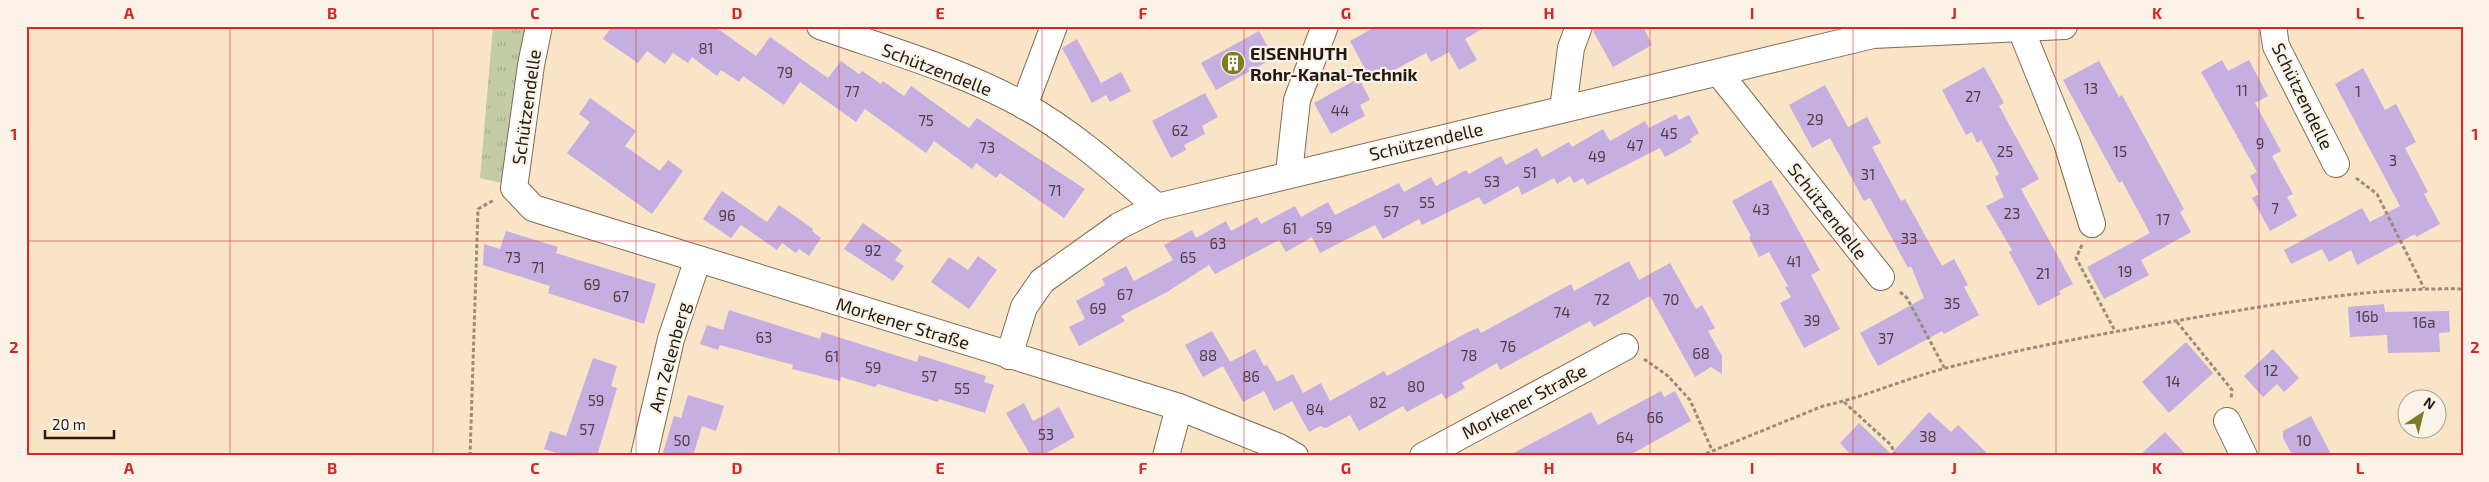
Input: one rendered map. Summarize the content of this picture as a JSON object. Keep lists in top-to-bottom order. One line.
{"streets":{"street":["Schützendelle","Morkener Straße","Am Zelenberg"]},"crossings":[["Schützendelle","Morkener Straße"],["Morkener Straße","Am Zelenberg"]],"places":{"building":["EISENHUTH Rohr-Kanal-Technik"]},"house_numbers":["81","79","13","11","77","1","27","44","29","75","62","45","9","47","73","25","15","49","3","51","31","53","71","55","7","43","57","23","96","17","59","61","33","63","92","73","65","41","71","19","21","69","67","67","72","70","35","69","74","16b","39","16a","63","37","76","68","88","78","61","59","12","57","86","14","80","55","59","82","84","66","57","53","38","64","50","10"],"scale_bar":"20 m","north":"top right","grid":{"columns":["A","B","C","D","E","F","G","H","I","J","K","L"],"rows":["1","2"]}}
